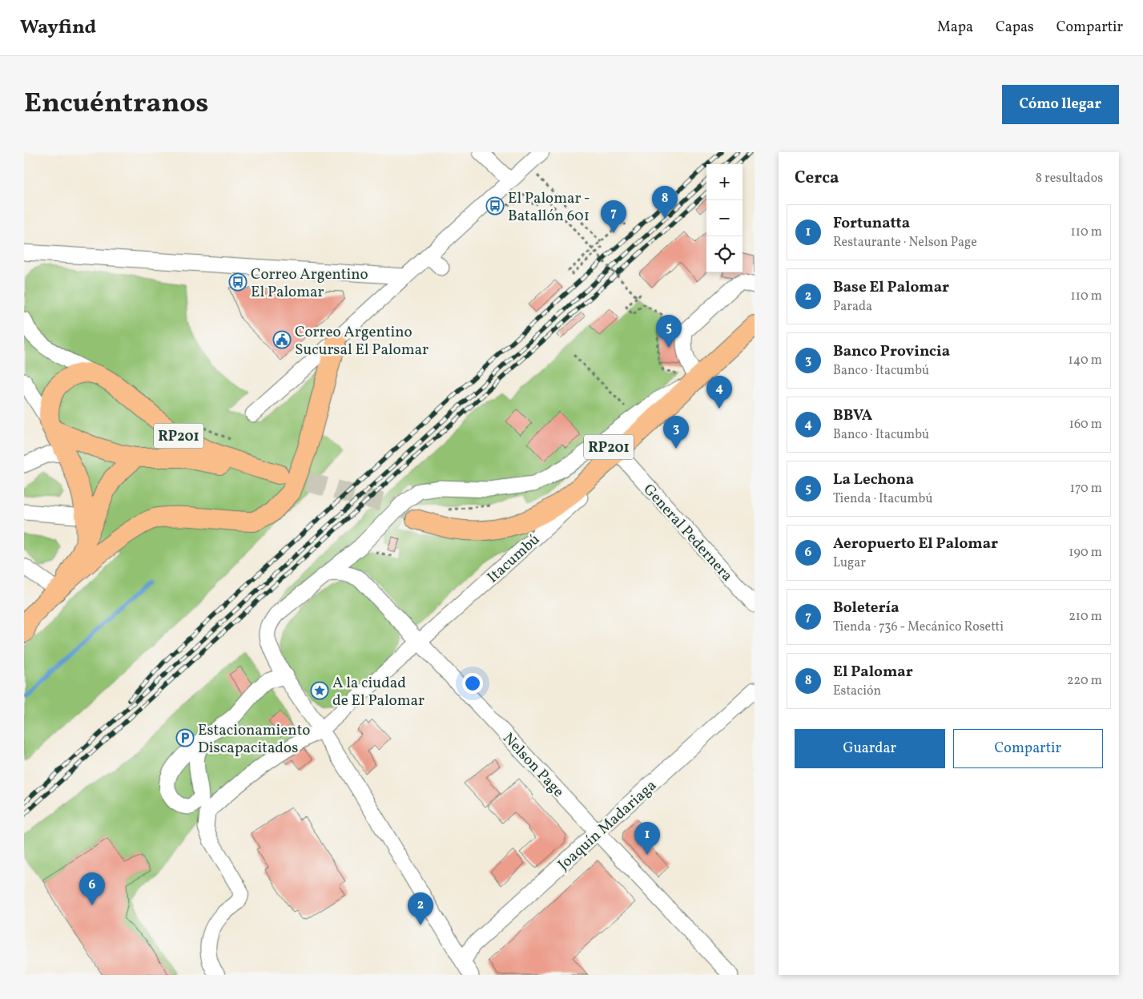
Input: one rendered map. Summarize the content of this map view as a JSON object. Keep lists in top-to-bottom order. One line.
{"streets":{"main road":["RP201","Itacumbú"],"street":["General Pedernera","Nelson Page","Joaquín Madariaga"]},"crossings":[["RP201","Itacumbú"],["General Pedernera","Itacumbú"],["Itacumbú","Nelson Page"],["Nelson Page","Joaquín Madariaga"]],"places":{"bus stop":["El Palomar - Batallón 601","Correo Argentino El Palomar"],"public building":["Correo Argentino Sucursal El Palomar"],"place":["A la ciudad de El Palomar"],"parking":["Estacionamiento Discapacitados"]},"page":{"header":"Wayfind","nav":["Mapa","Capas","Compartir"],"title":"Encuéntranos","buttons":["Cómo llegar",["Guardar","Compartir"]],"heading":["Cerca","8 resultados"],"map_buttons":["+","−"],"pins":["8","7","5","4","3","1","6","2"],"list":[{"mark":"1","name":"Fortunatta","note":"Restaurante · Nelson Page","value":"110 m"},{"mark":"2","name":"Base El Palomar","note":"Parada","value":"110 m"},{"mark":"3","name":"Banco Provincia","note":"Banco · Itacumbú","value":"140 m"},{"mark":"4","name":"BBVA","note":"Banco · Itacumbú","value":"160 m"},{"mark":"5","name":"La Lechona","note":"Tienda · Itacumbú","value":"170 m"},{"mark":"6","name":"Aeropuerto El Palomar","note":"Lugar","value":"190 m"},{"mark":"7","name":"Boletería","note":"Tienda · 736 - Mecánico Rosetti","value":"210 m"},{"mark":"8","name":"El Palomar","note":"Estación","value":"220 m"}]}}
